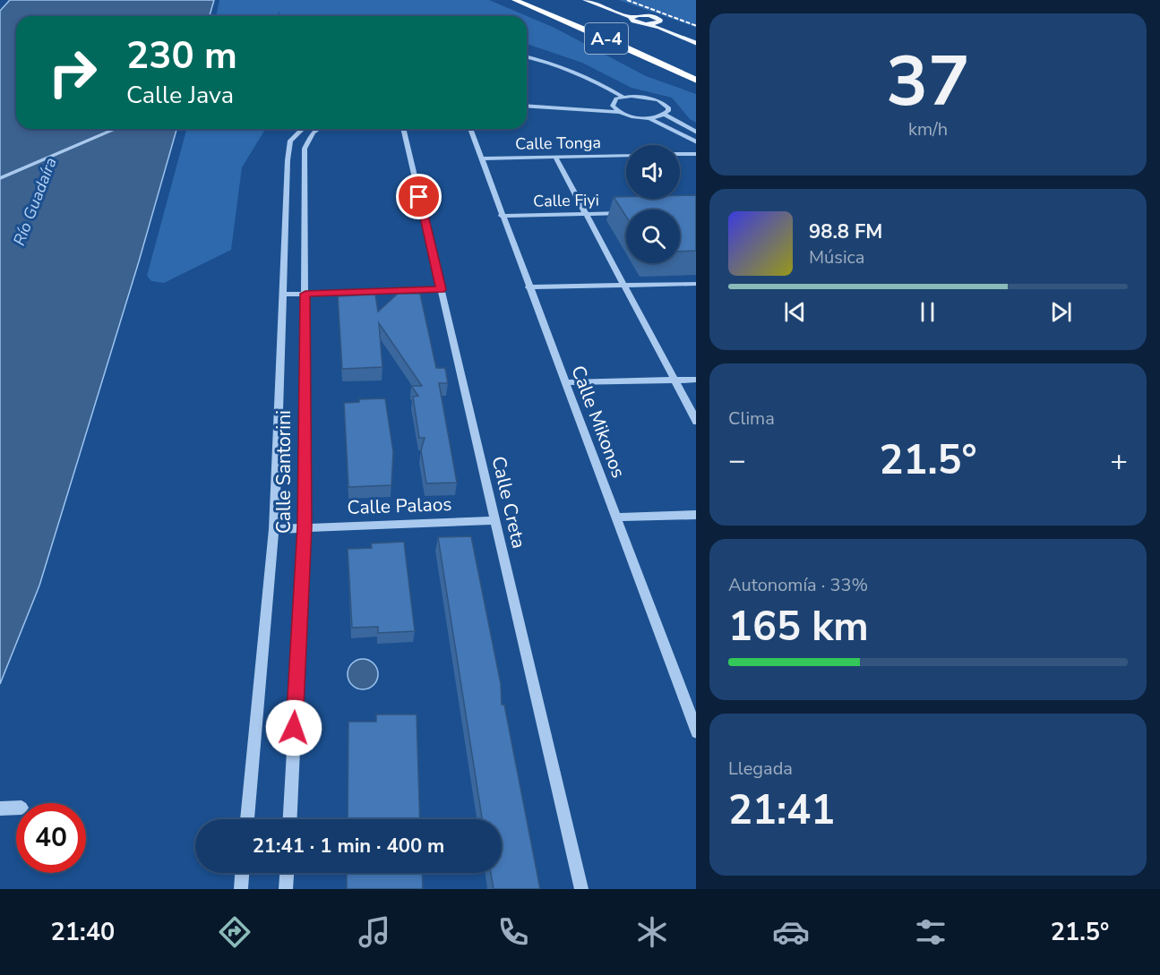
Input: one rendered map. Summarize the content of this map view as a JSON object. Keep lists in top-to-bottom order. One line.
{"streets":{"highway":["A-4"],"street":["Calle Tonga","Calle Fiyi","Calle Mikonos","Calle Santorini","Calle Creta","Calle Palaos"]},"crossings":[["Calle Tonga","Calle Mikonos"],["Calle Fiyi","Calle Mikonos"],["Calle Santorini","Calle Palaos"],["Calle Creta","Calle Palaos"]],"water":["Río Guadaíra"],"page":{"tile":[["37","km/h"],"Clima",["Autonomía · 33%","165 km"],["Llegada","21:41"]],"turn":["230 m","Calle Java"],"song":["98.8 FM","Música"],"heat":["−","21.5°","+"],"limit":"40","trip":"21:41 · 1 min · 400 m","tabs":["21:40","21.5°"]}}
